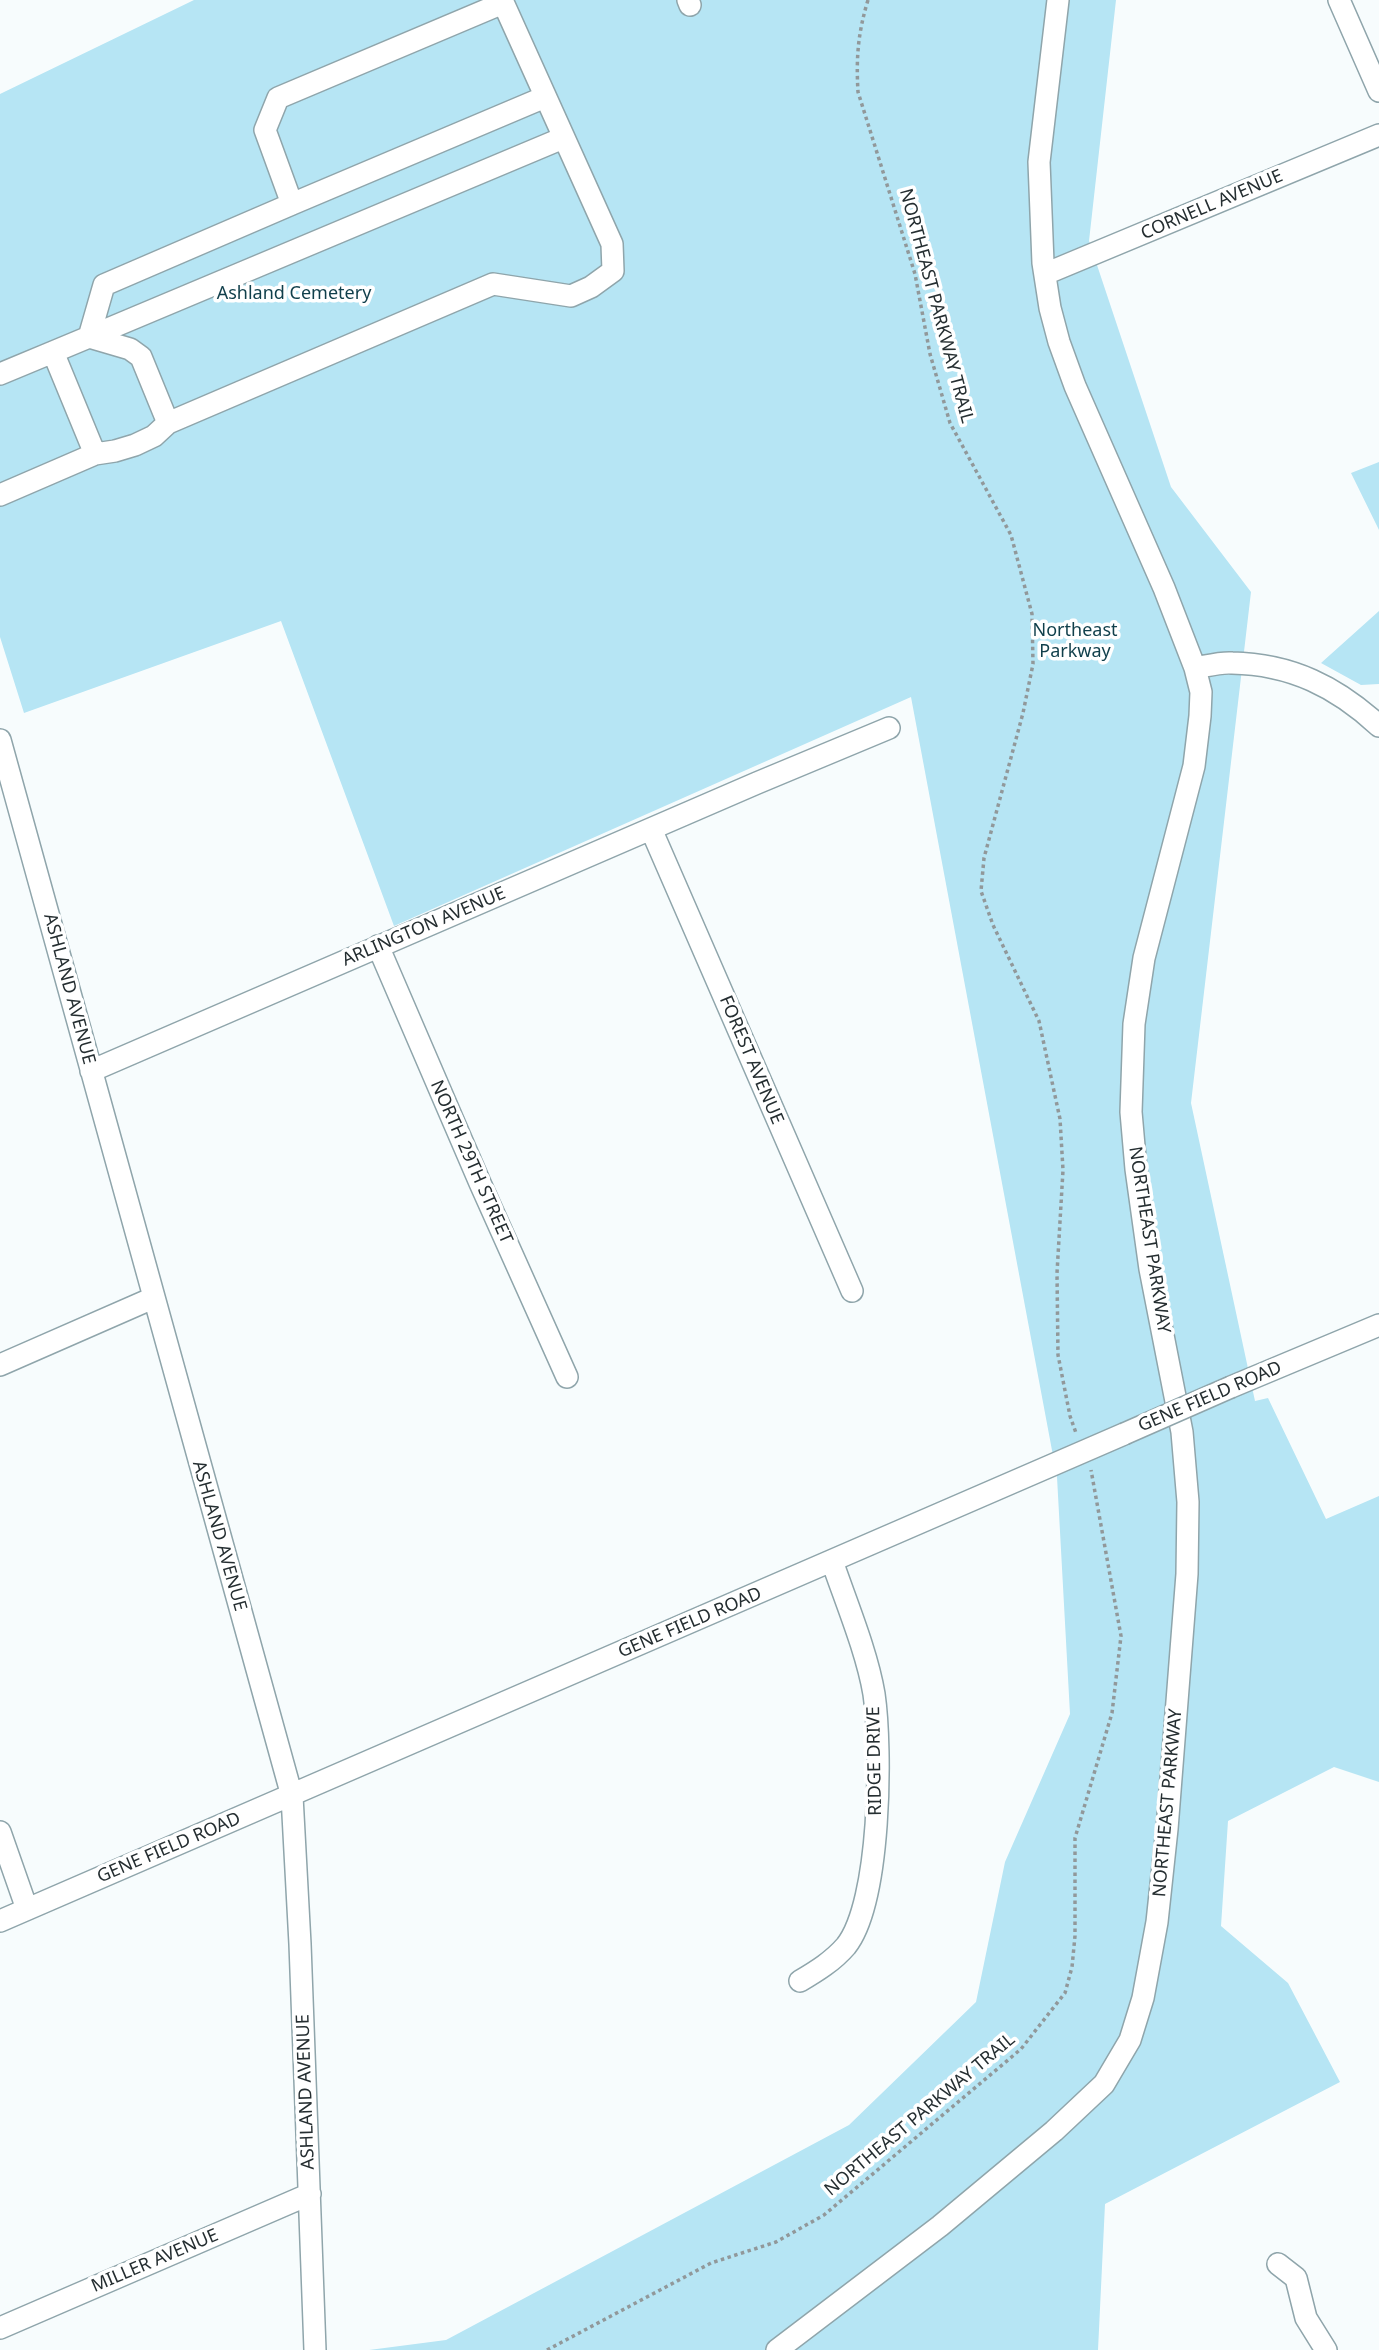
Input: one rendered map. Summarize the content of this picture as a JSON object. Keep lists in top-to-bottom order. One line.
{"streets":{"street":["CORNELL AVENUE","ARLINGTON AVENUE","ASHLAND AVENUE","FOREST AVENUE","NORTH 29TH STREET","NORTHEAST PARKWAY","GENE FIELD ROAD","RIDGE DRIVE","MILLER AVENUE"],"path":["NORTHEAST PARKWAY TRAIL"]},"crossings":[["CORNELL AVENUE","NORTHEAST PARKWAY"],["NORTHEAST PARKWAY TRAIL","GENE FIELD ROAD"],["ARLINGTON AVENUE","ASHLAND AVENUE"],["ARLINGTON AVENUE","FOREST AVENUE"],["ARLINGTON AVENUE","NORTH 29TH STREET"],["ASHLAND AVENUE","GENE FIELD ROAD"],["ASHLAND AVENUE","MILLER AVENUE"],["GENE FIELD ROAD","RIDGE DRIVE"]],"parks":["Ashland Cemetery","Northeast Parkway"]}
